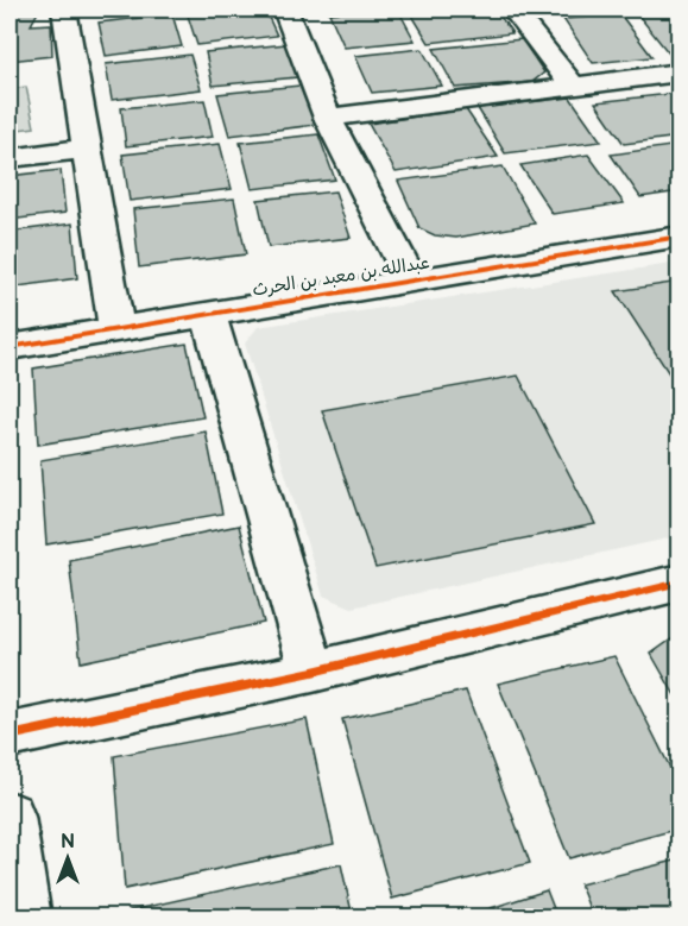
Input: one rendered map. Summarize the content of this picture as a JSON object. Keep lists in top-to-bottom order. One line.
{"streets":{"street":["عبدالله بن معبد بن الحرث"]},"north":"top"}
